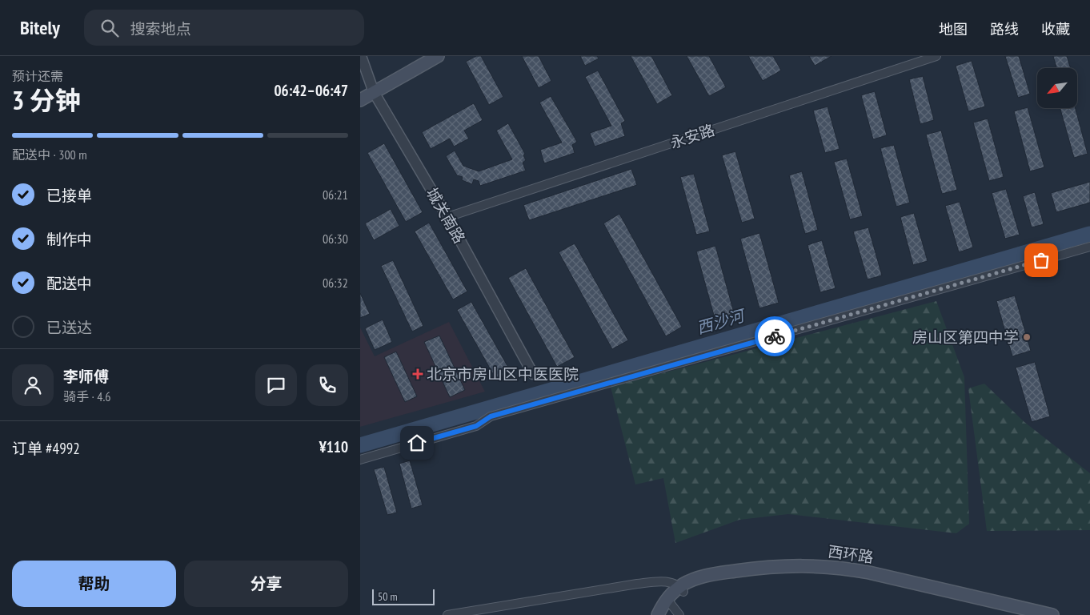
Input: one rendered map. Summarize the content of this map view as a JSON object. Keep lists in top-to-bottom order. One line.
{"streets":{"main road":["西环路"],"street":["永安路","城关南路"]},"crossings":[["永安路","城关南路"]],"water":["西沙河"],"places":{"other":["房山区第四中学"],"health":["北京市房山区中医医院"]},"scale_bar":"50 m","north":"bottom left","page":{"header":"Bitely","search":"搜索地点","nav":["地图","路线","收藏"],"heading":["3 分钟","预计还需","06:42–06:47"],"panel":["李师傅","骑手 · 4.6","订单 #4992","¥110"],"bar":"配送中 · 300 m","list":[["已接单","06:21"],["制作中","06:30"],["配送中","06:32"],"已送达"],"buttons":["帮助","分享"],"scale":"50 m"}}
